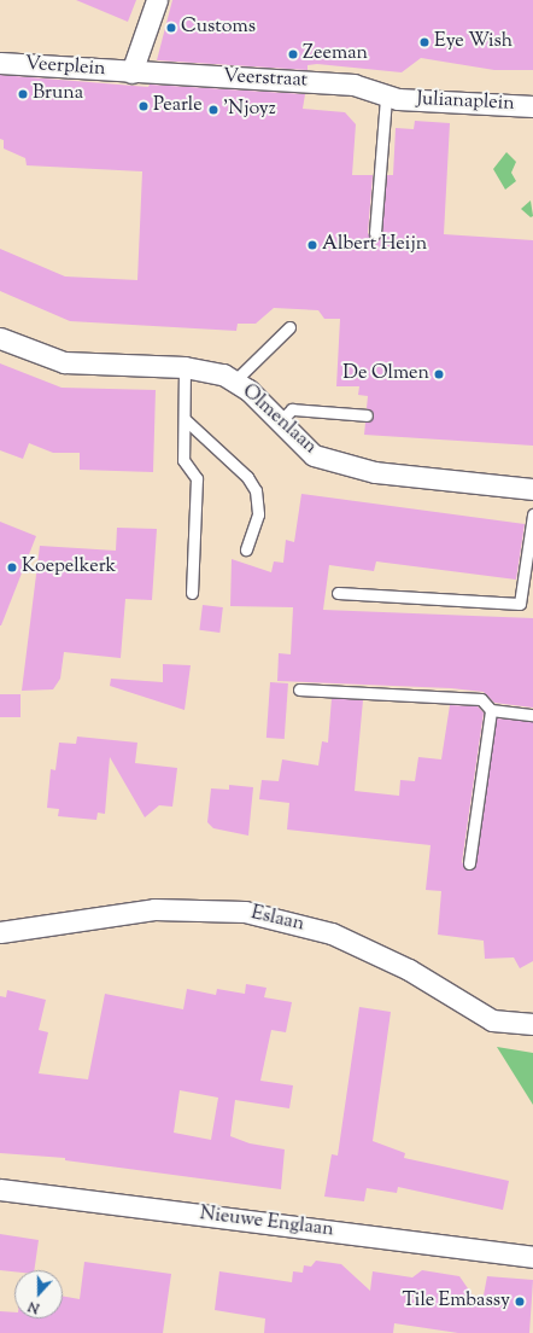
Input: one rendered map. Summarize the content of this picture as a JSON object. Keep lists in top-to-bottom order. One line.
{"streets":{"street":["Veerplein","Veerstraat","Julianaplein","Olmenlaan","Eslaan","Nieuwe Englaan"]},"crossings":[["Veerplein","Veerstraat"],["Veerstraat","Julianaplein"]],"places":["Customs","Eye Wish","Zeeman","Bruna","Pearle","'Njoyz","Albert Heijn","De Olmen","Koepelkerk","Tile Embassy"],"north":"bottom"}
